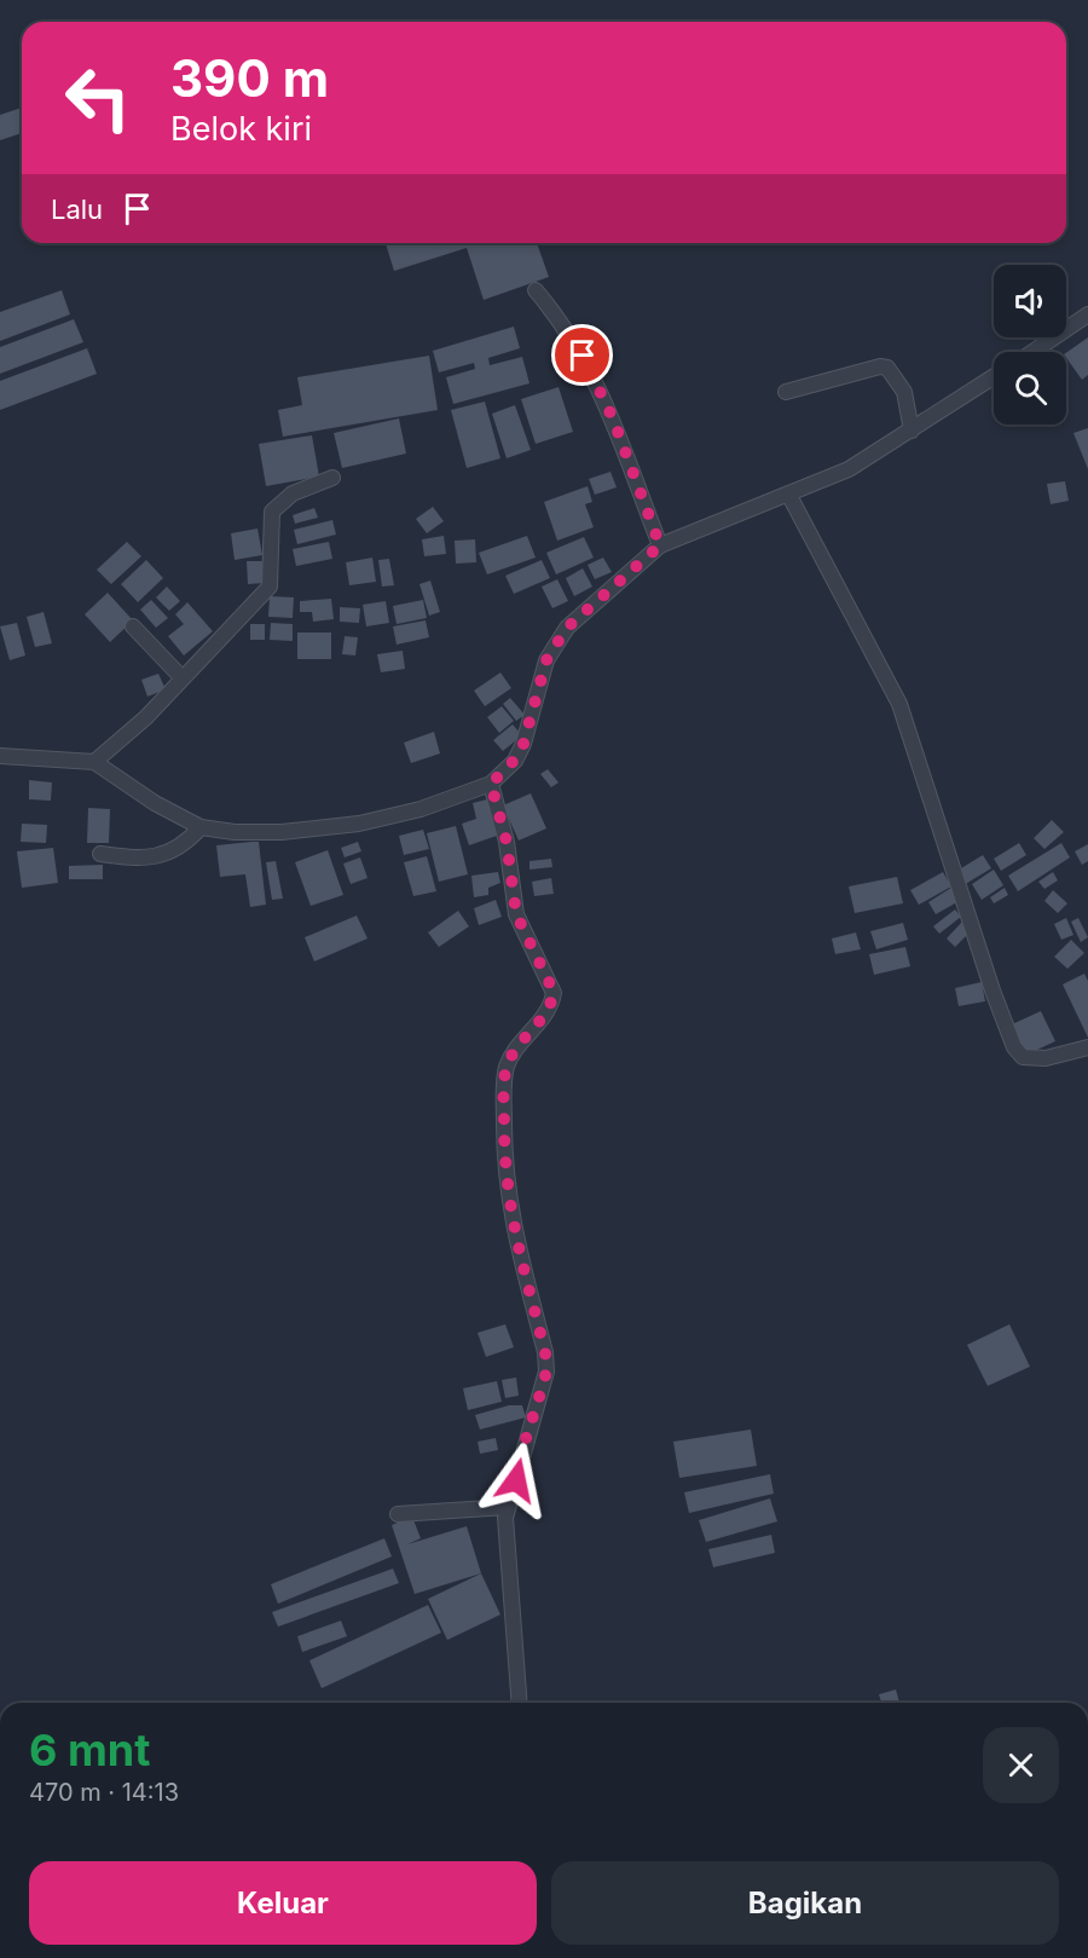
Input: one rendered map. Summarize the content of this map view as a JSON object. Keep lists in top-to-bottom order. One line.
{"page":{"turn":["390 m","Belok kiri"],"then":"Lalu","heading":["6 mnt","470 m · 14:13"],"buttons":["Keluar","Bagikan"]}}
